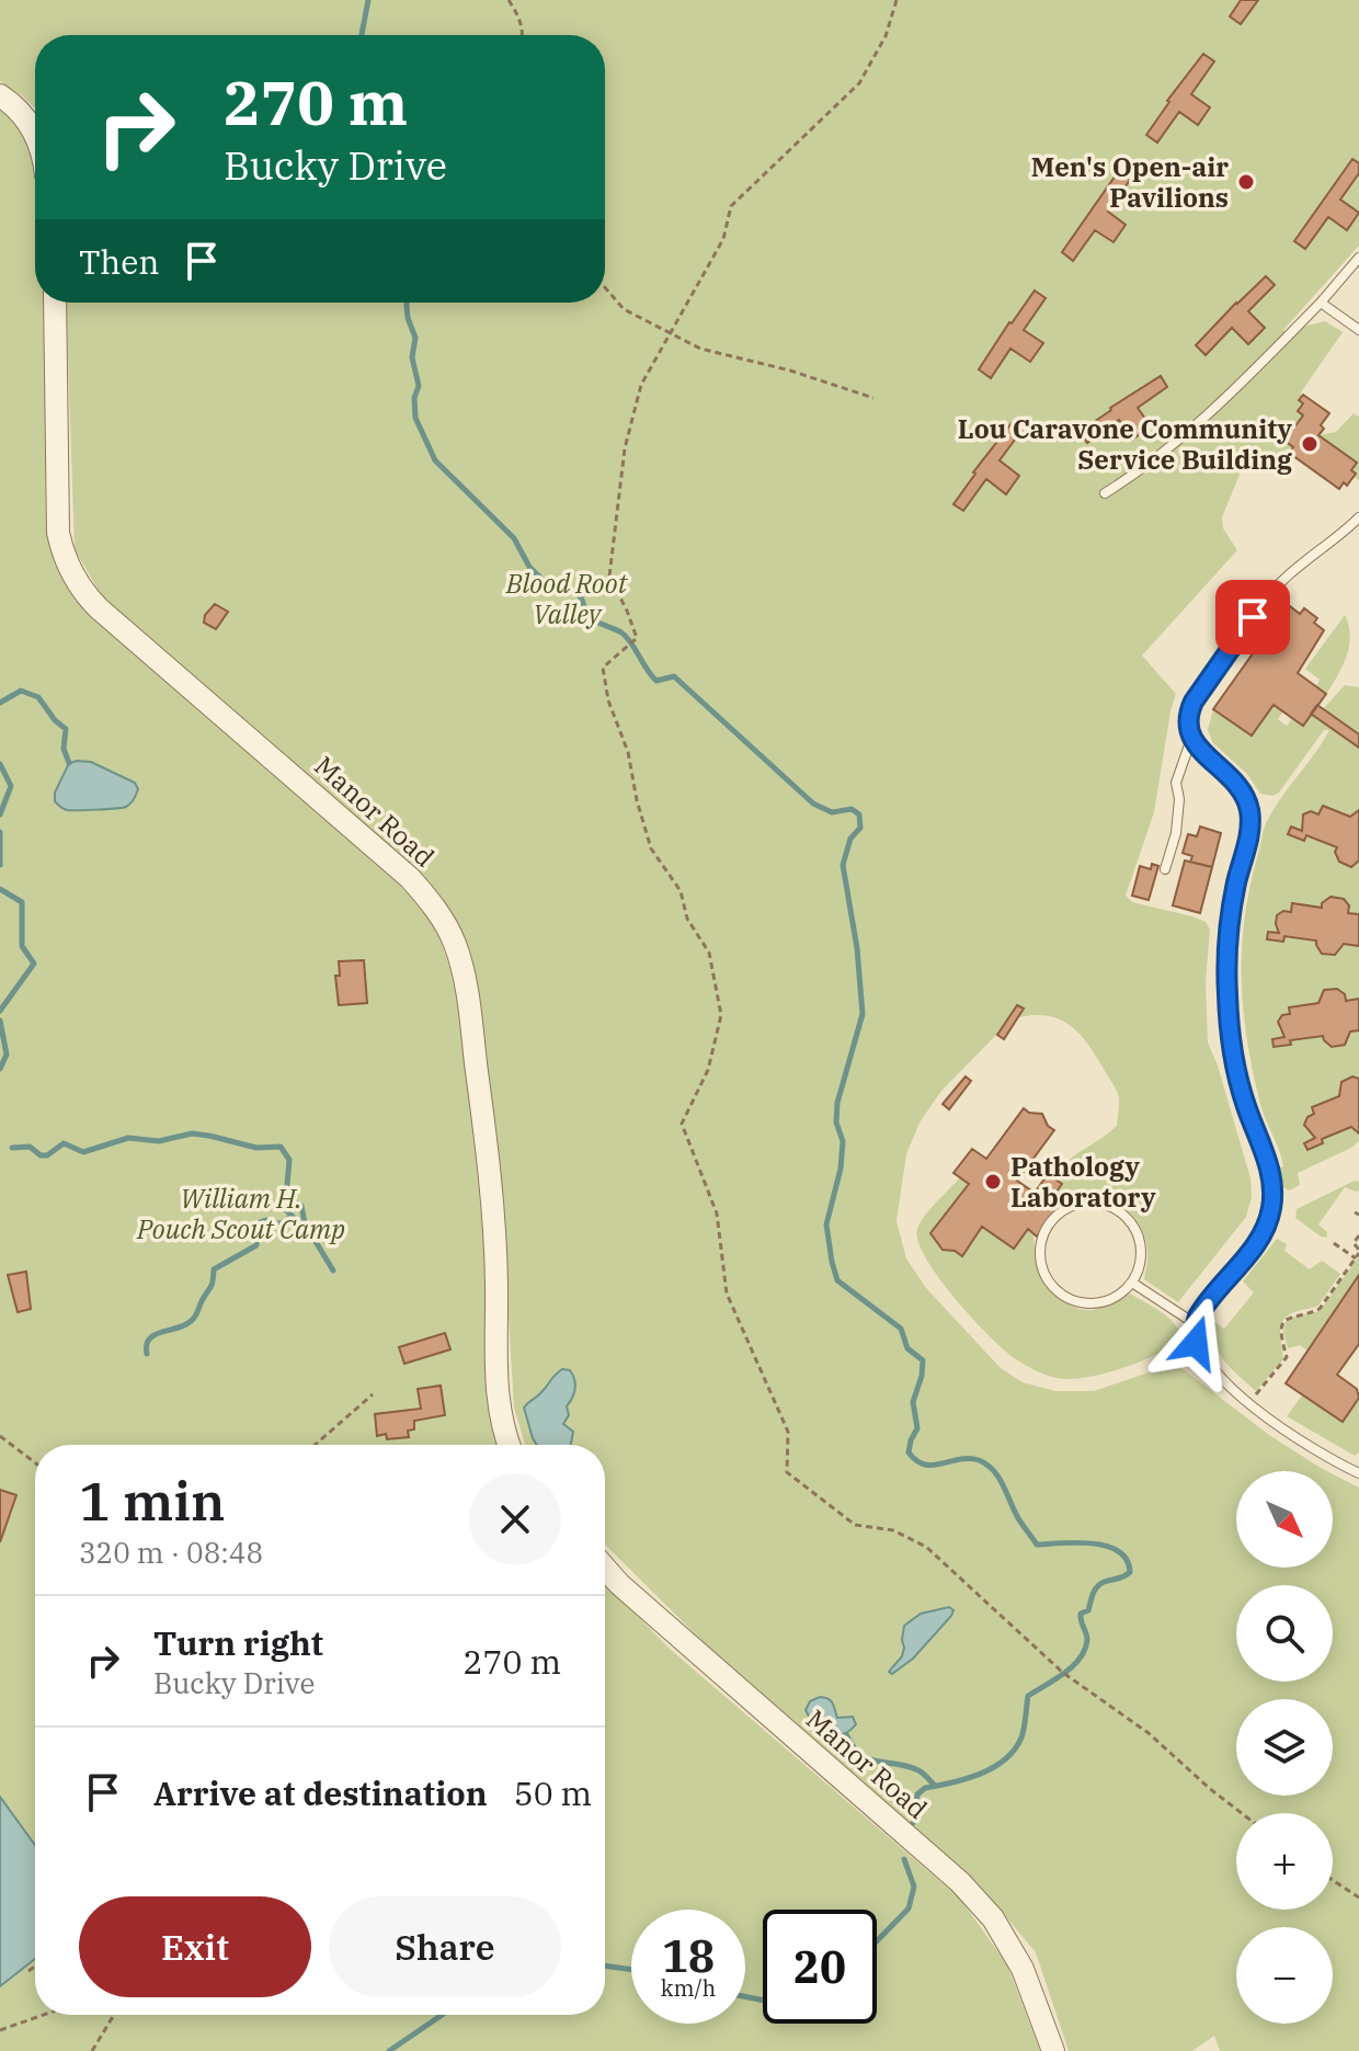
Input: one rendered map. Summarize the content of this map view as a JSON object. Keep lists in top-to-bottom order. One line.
{"streets":{"street":["Manor Road"]},"parks":["Blood Root Valley","William H. Pouch Scout Camp"],"places":["Men's Open-air Pavilions","Lou Caravone Community Service Building","Pathology Laboratory"],"north":"bottom right","page":{"turn":["270 m","Bucky Drive"],"then":"Then","heading":["1 min","320 m · 08:48"],"map_buttons":["+","−"],"list":[{"name":"Turn right","note":"Bucky Drive","value":"270 m"},{"name":"Arrive at destination","value":"50 m"}],"buttons":["Exit","Share"],"speed":"18 km/h","limit":"20"}}
